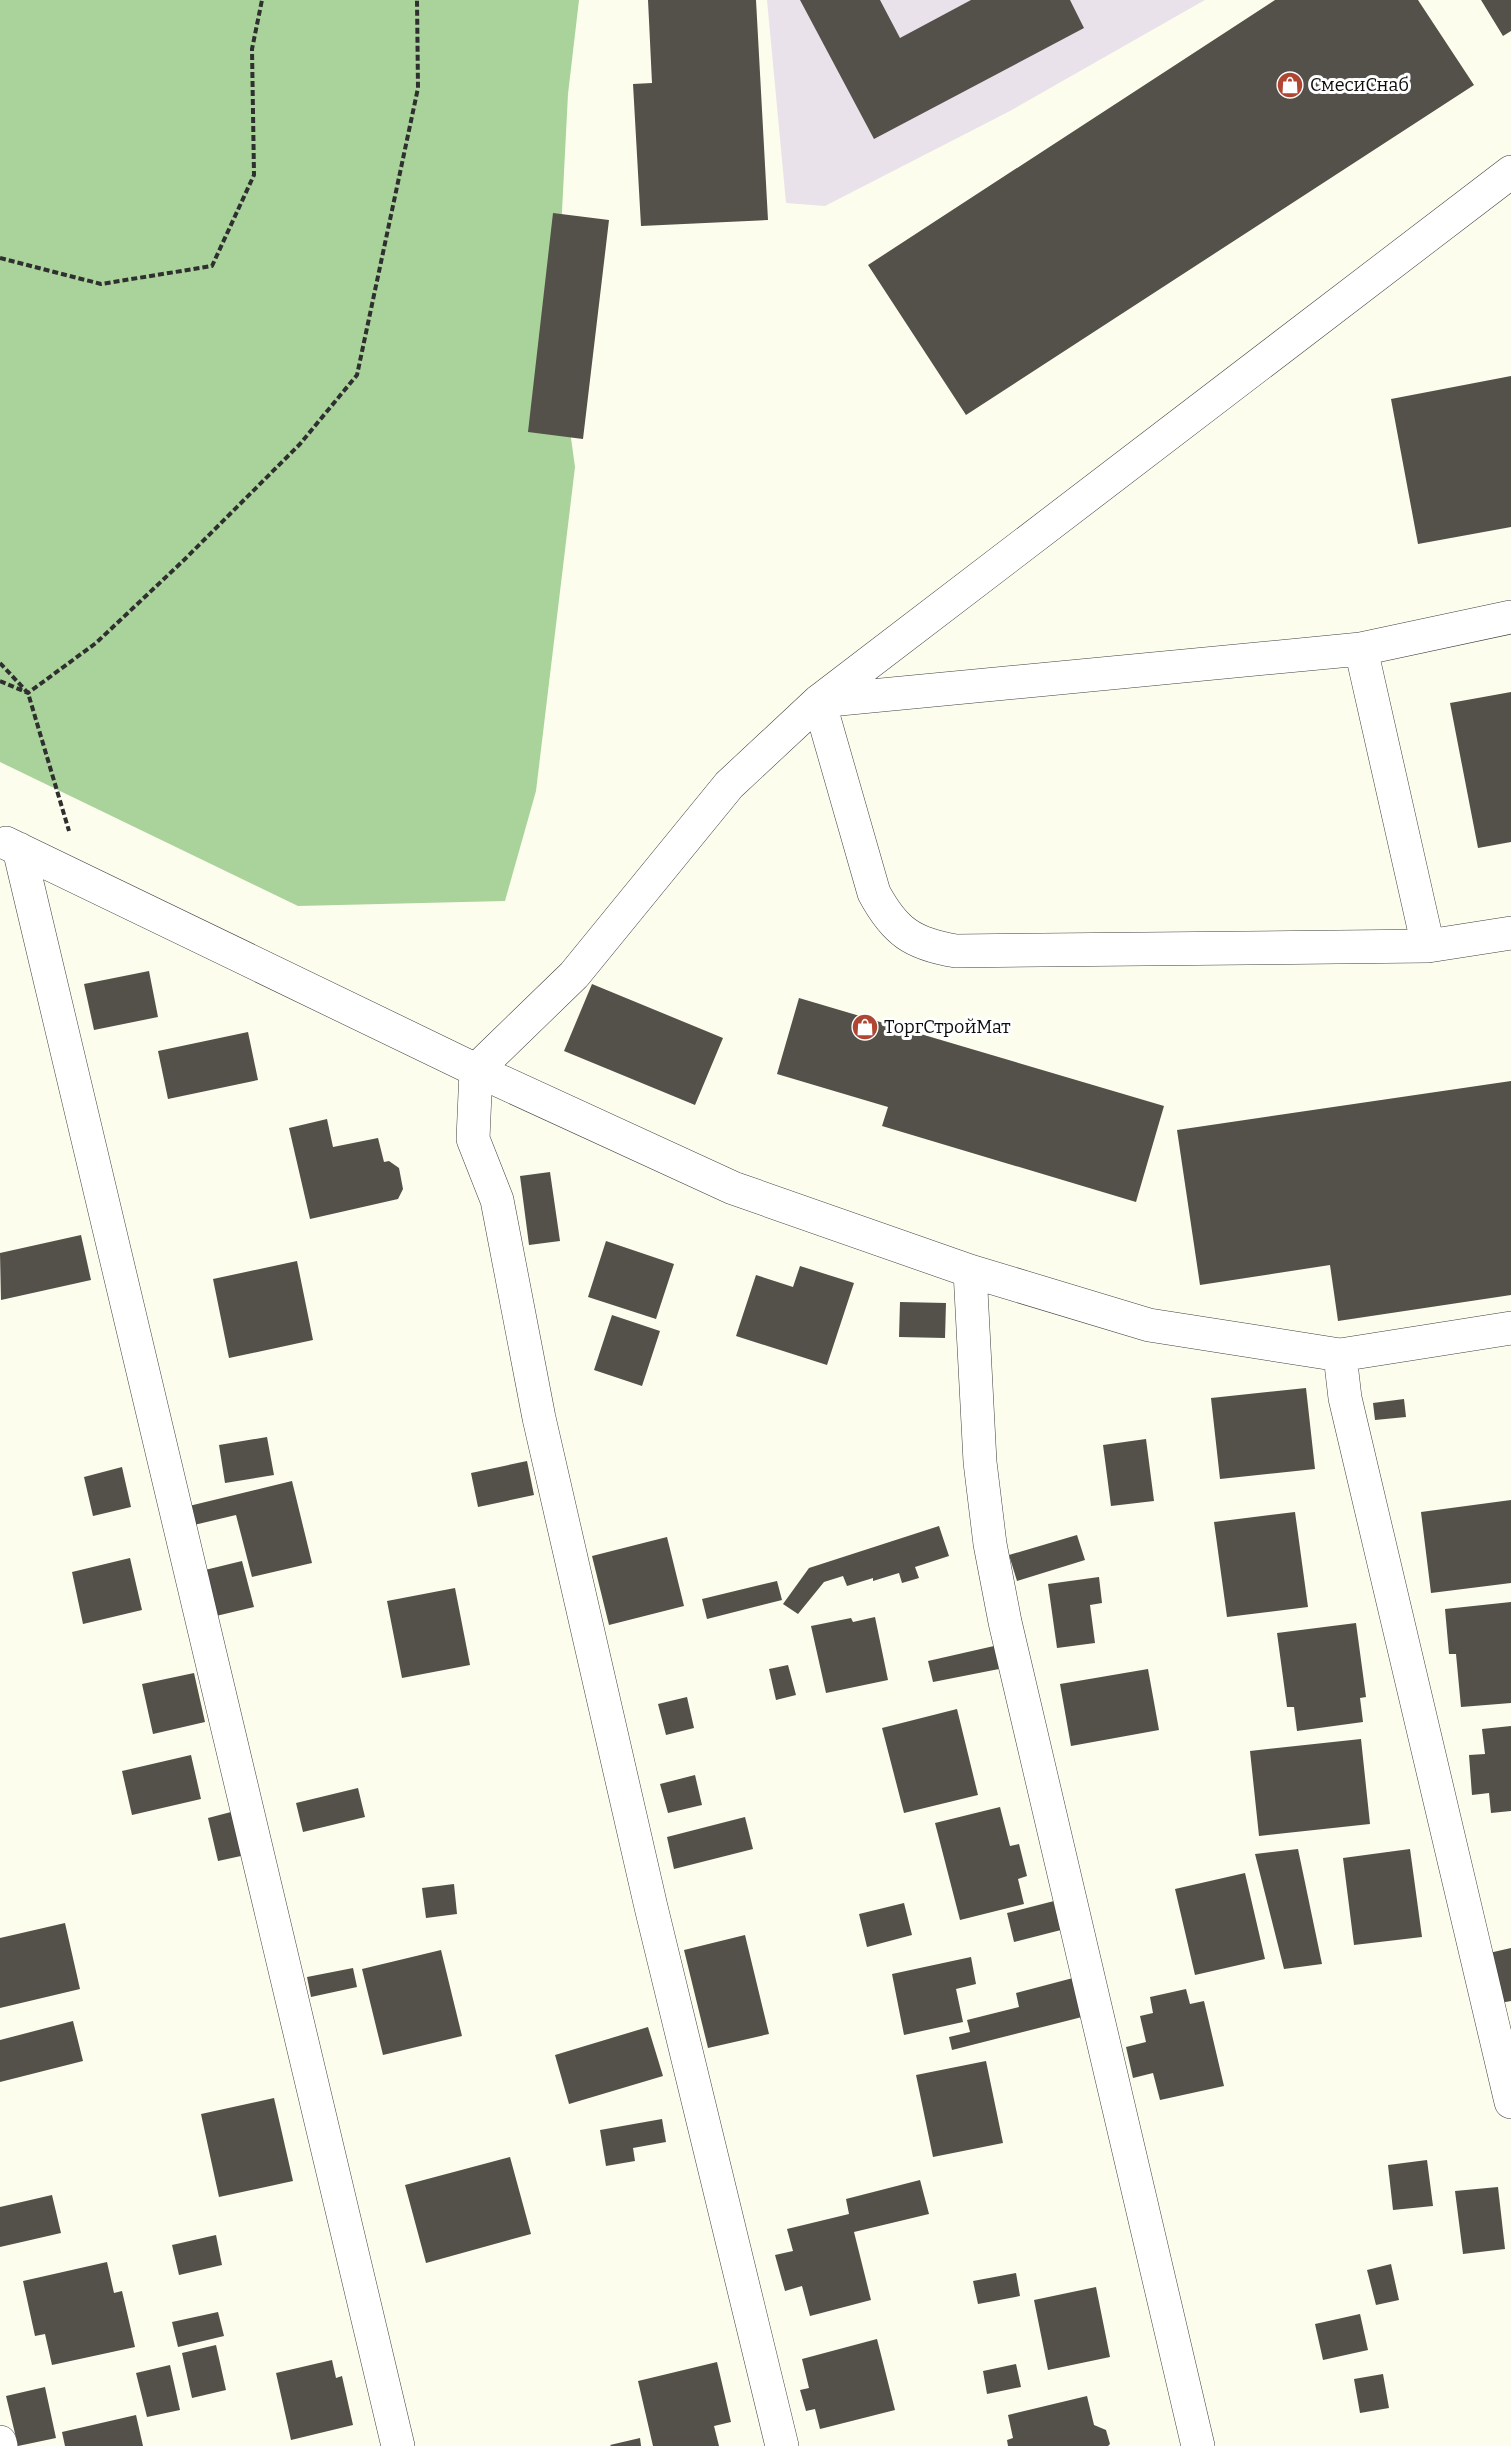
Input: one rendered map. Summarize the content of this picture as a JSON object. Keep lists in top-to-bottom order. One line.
{"places":{"shop":["СмесиСнаб","ТоргСтройМат"]}}
